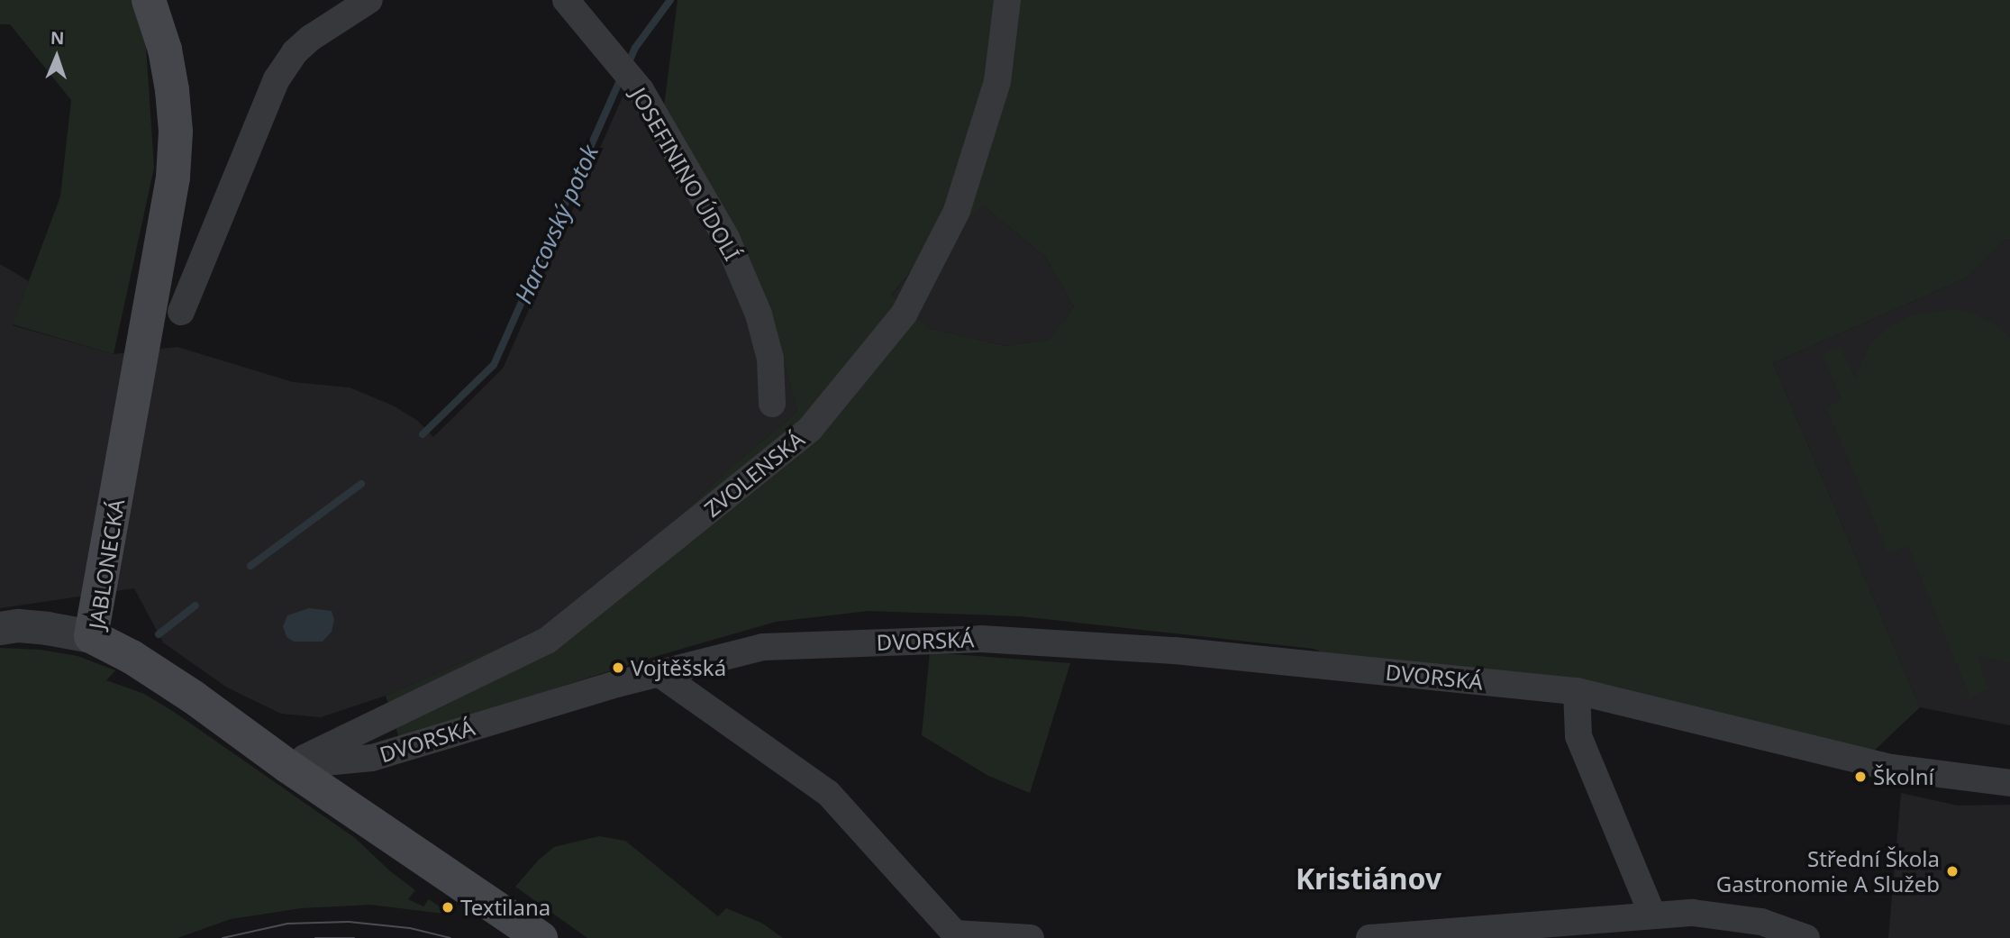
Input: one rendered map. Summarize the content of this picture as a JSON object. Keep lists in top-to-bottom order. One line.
{"streets":{"main road":["JABLONECKÁ"],"street":["JOSEFININO ÚDOLÍ","ZVOLENSKÁ","DVORSKÁ"]},"crossings":[["JOSEFININO ÚDOLÍ","ZVOLENSKÁ"],["ZVOLENSKÁ","JABLONECKÁ"],["ZVOLENSKÁ","DVORSKÁ"],["JABLONECKÁ","DVORSKÁ"]],"districts":["Kristiánov"],"water":["Harcovský potok"],"places":["Vojtěšská","Školní","Střední Škola Gastronomie A Služeb","Textilana"],"north":"top"}
